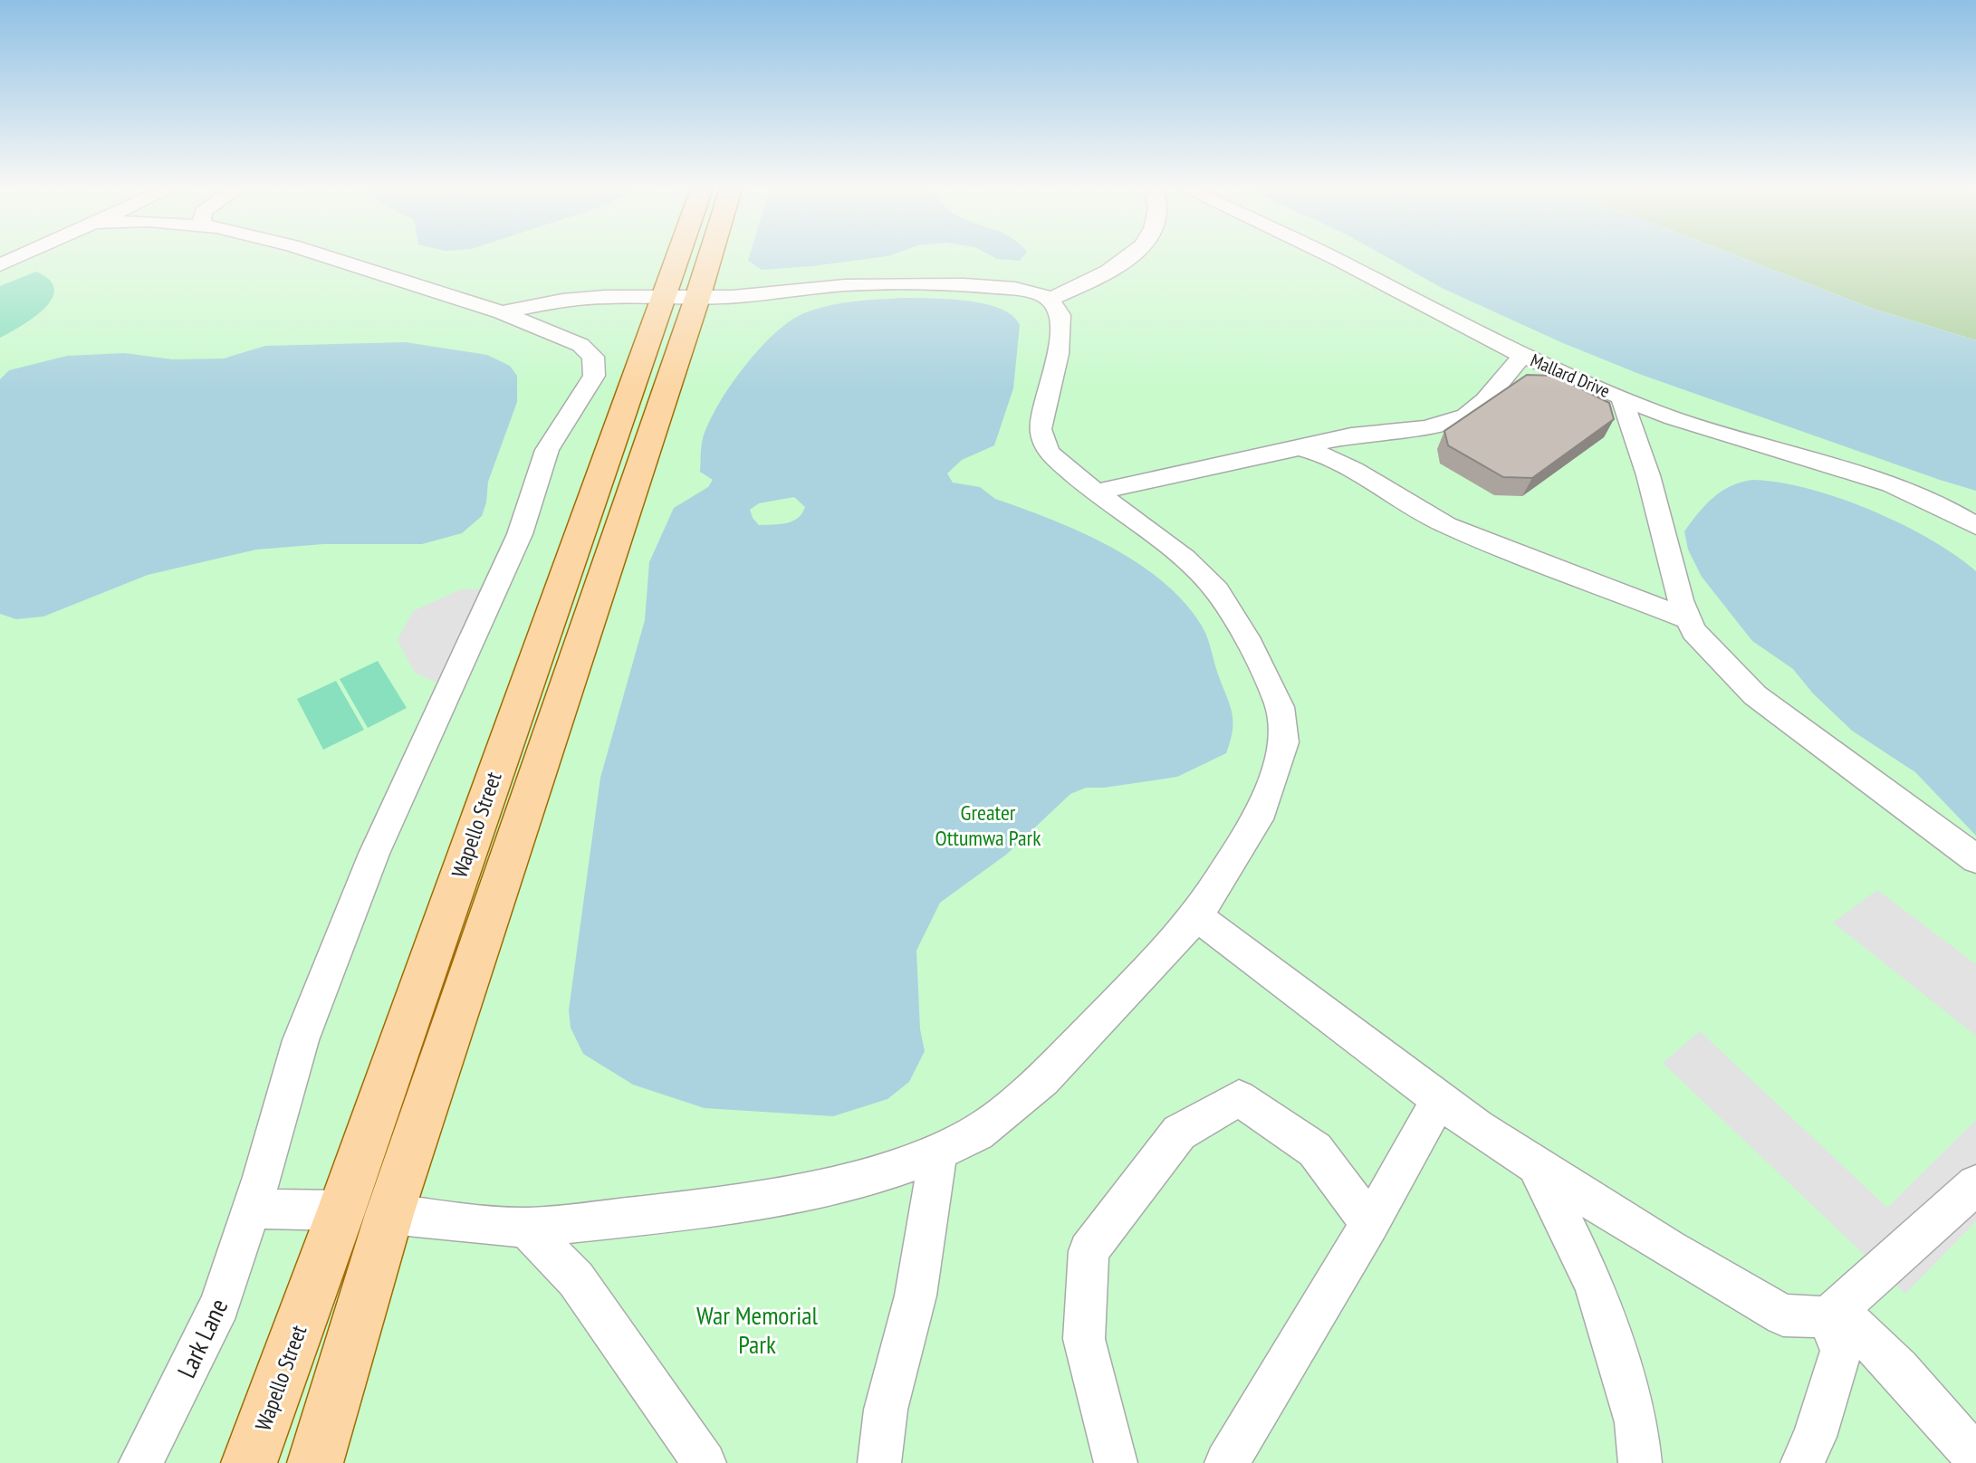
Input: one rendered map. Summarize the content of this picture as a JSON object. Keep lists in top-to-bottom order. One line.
{"streets":{"main road":["Wapello Street"],"street":["Mallard Drive","Lark Lane"]},"parks":["Greater Ottumwa Park","War Memorial Park"]}
